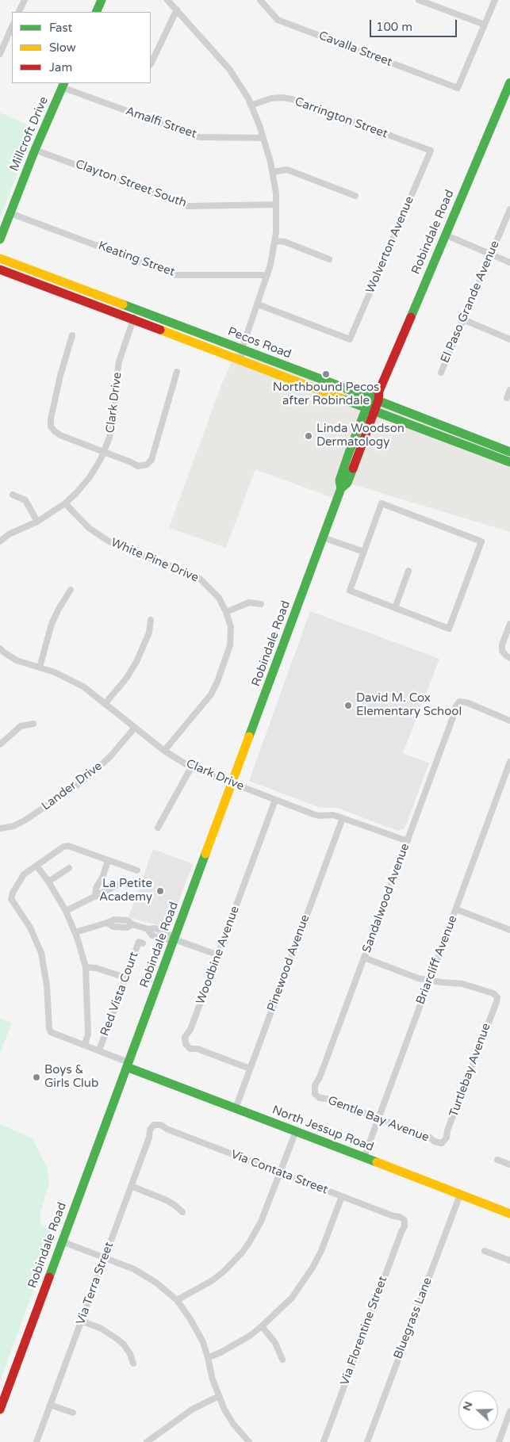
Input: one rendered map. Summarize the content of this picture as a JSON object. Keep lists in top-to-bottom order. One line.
{"streets":{"street":["Cavalla Street","Carrington Street","Amalfi Street","Millcroft Drive","Clayton Street South","Robindale Road","Wolverton Avenue","Keating Street","El Paso Grande Avenue","Pecos Road","Clark Drive","White Pine Drive","Lander Drive","Sandalwood Avenue","Woodbine Avenue","Briarcliff Avenue","Pinewood Avenue","Red Vista Court","Turtlebay Avenue","Gentle Bay Avenue","North Jessup Road","Via Contata Street","Via Terra Street","Bluegrass Lane","Via Florentine Street"]},"crossings":[["Carrington Street","Wolverton Avenue"],["Amalfi Street","Millcroft Drive"],["Millcroft Drive","Clayton Street South"],["Millcroft Drive","Keating Street"],["Robindale Road","Pecos Road"],["Robindale Road","Clark Drive"],["Robindale Road","North Jessup Road"],["Pecos Road","Clark Drive"],["Clark Drive","White Pine Drive"],["Clark Drive","Lander Drive"],["Clark Drive","Sandalwood Avenue"],["Clark Drive","Woodbine Avenue"],["Clark Drive","Pinewood Avenue"],["Sandalwood Avenue","Gentle Bay Avenue"],["Woodbine Avenue","Pinewood Avenue"],["Briarcliff Avenue","Turtlebay Avenue"],["Briarcliff Avenue","Gentle Bay Avenue"],["Briarcliff Avenue","North Jessup Road"],["Pinewood Avenue","North Jessup Road"],["Turtlebay Avenue","Gentle Bay Avenue"],["North Jessup Road","Bluegrass Lane"],["Via Contata Street","Via Terra Street"],["Via Contata Street","Via Florentine Street"]],"places":["Northbound Pecos after Robindale","Linda Woodson Dermatology","David M. Cox Elementary School","La Petite Academy","Boys & Girls Club"],"legend":["Fast","Slow","Jam"],"scale_bar":"100 m","north":"left"}
